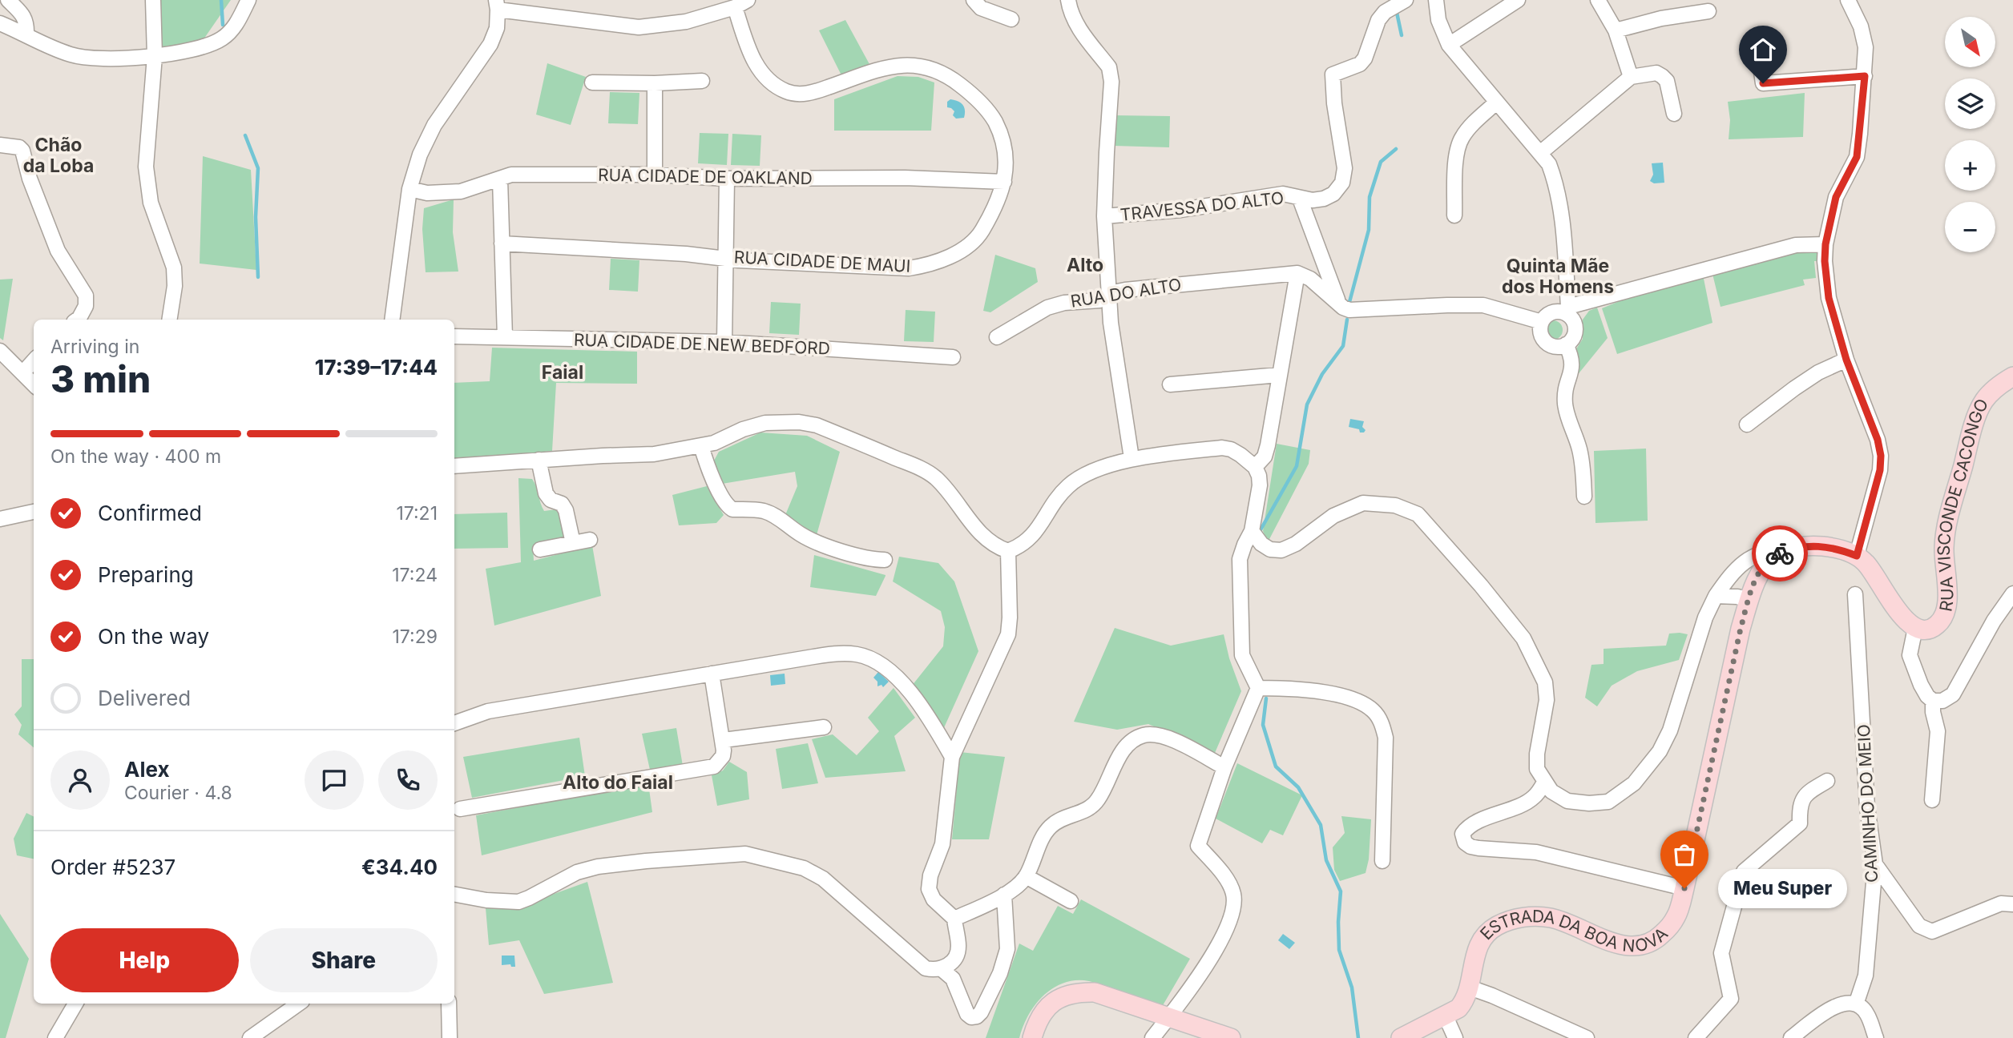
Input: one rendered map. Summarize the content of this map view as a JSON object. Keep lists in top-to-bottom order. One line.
{"streets":{"main road":["RUA VISCONDE CACONGO","ESTRADA DA BOA NOVA"],"street":["RUA CIDADE DE OAKLAND","TRAVESSA DO ALTO","RUA CIDADE DE MAUI","RUA DO ALTO","RUA CIDADE DE NEW BEDFORD","CAMINHO DO MEIO"]},"crossings":[["RUA CIDADE DE OAKLAND","RUA CIDADE DE MAUI"]],"districts":["Chão da Loba","Alto","Quinta Mãe dos Homens","Faial","Alto do Faial"],"places":["Meu Super"],"north":"bottom right","page":{"map_buttons":["+","−"],"heading":["3 min","Arriving in","17:39–17:44"],"panel":["Alex","Courier · 4.8","Order #5237","€34.40"],"bar":"On the way · 400 m","list":[["Confirmed","17:21"],["Preparing","17:24"],["On the way","17:29"],"Delivered"],"bubble":"Meu Super","buttons":["Help","Share"]}}
